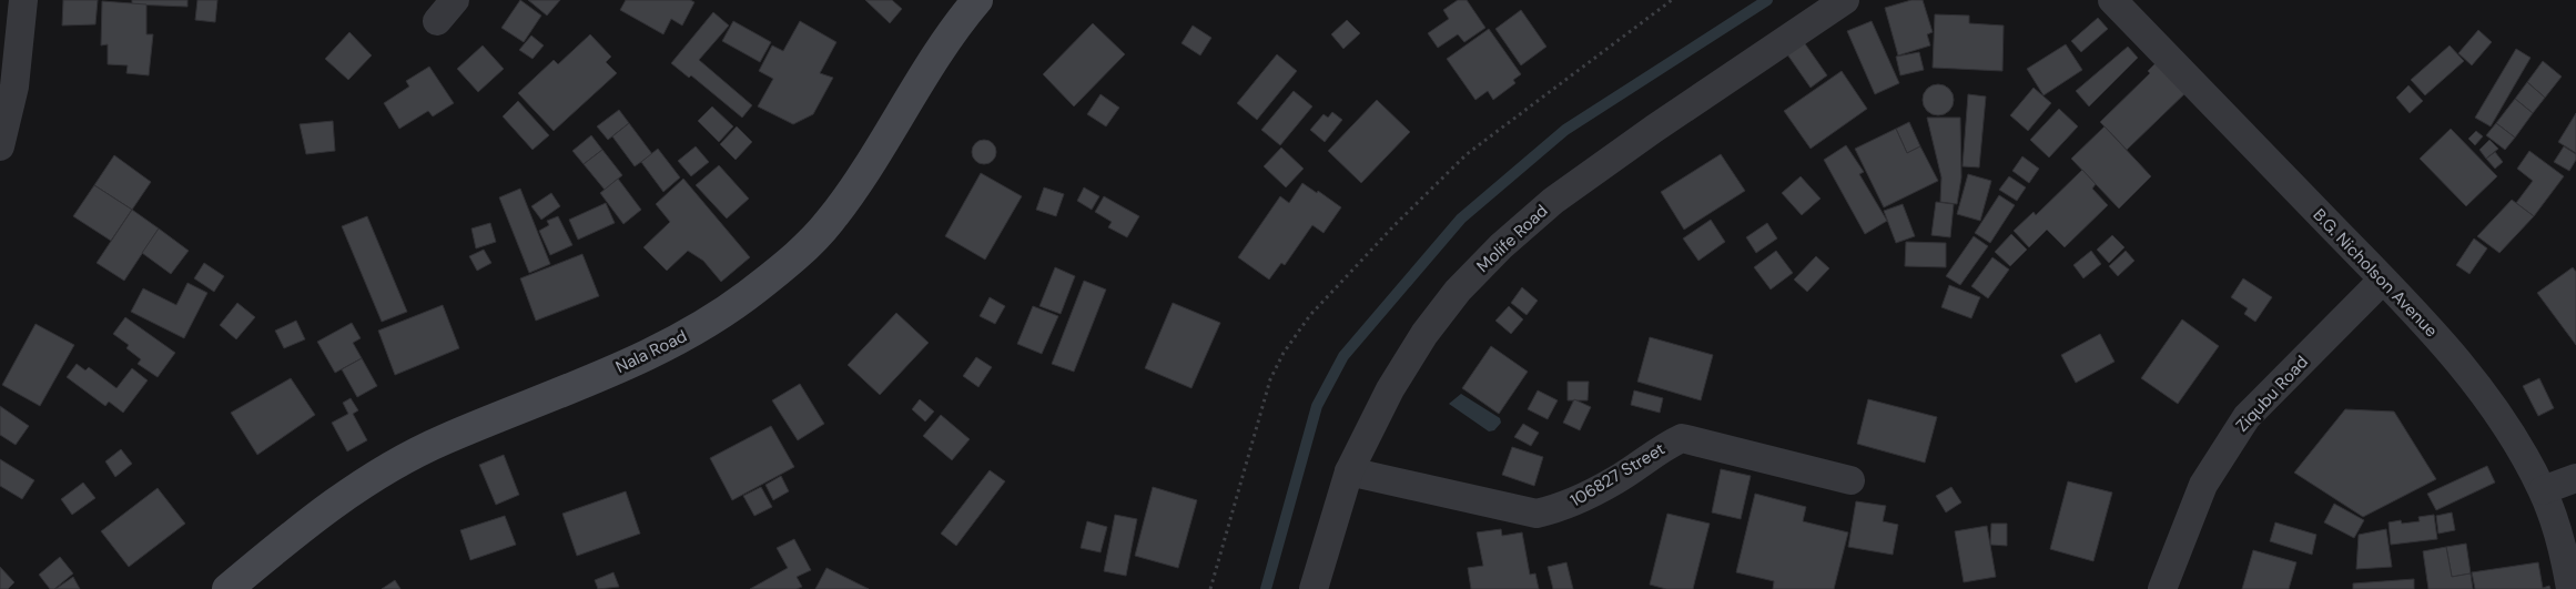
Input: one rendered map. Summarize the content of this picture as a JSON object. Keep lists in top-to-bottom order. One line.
{"streets":{"street":["Molife Road","B.G. Nicholson Avenue","Nala Road","Ziqubu Road","106827 Street"]},"crossings":[["Molife Road","106827 Street"],["B.G. Nicholson Avenue","Ziqubu Road"]]}
